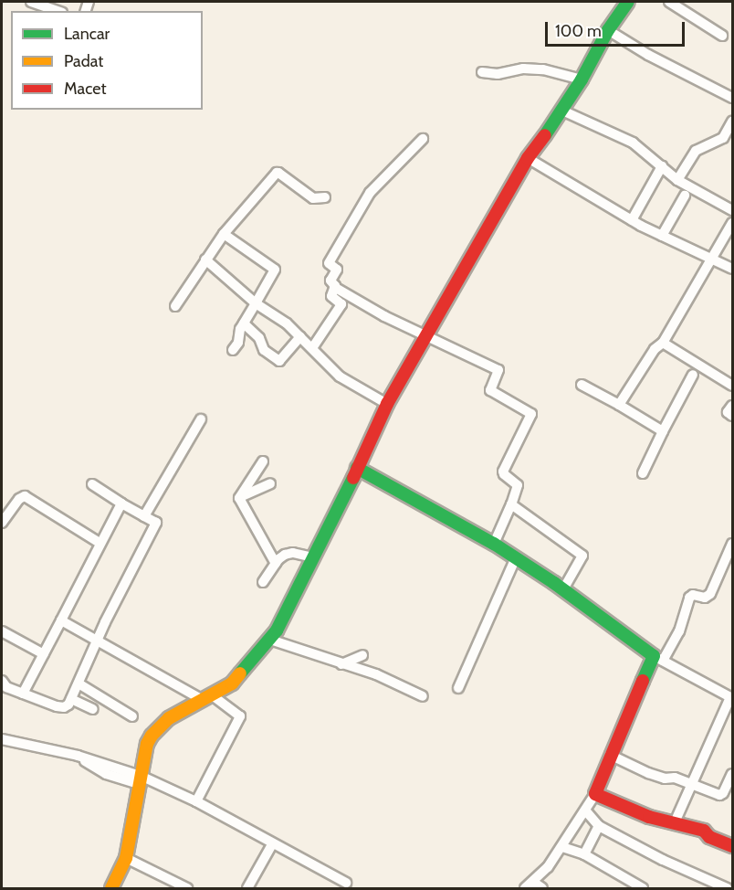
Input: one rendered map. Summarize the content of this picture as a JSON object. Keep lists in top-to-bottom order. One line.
{"legend":["Lancar","Padat","Macet"],"scale_bar":"100 m"}
